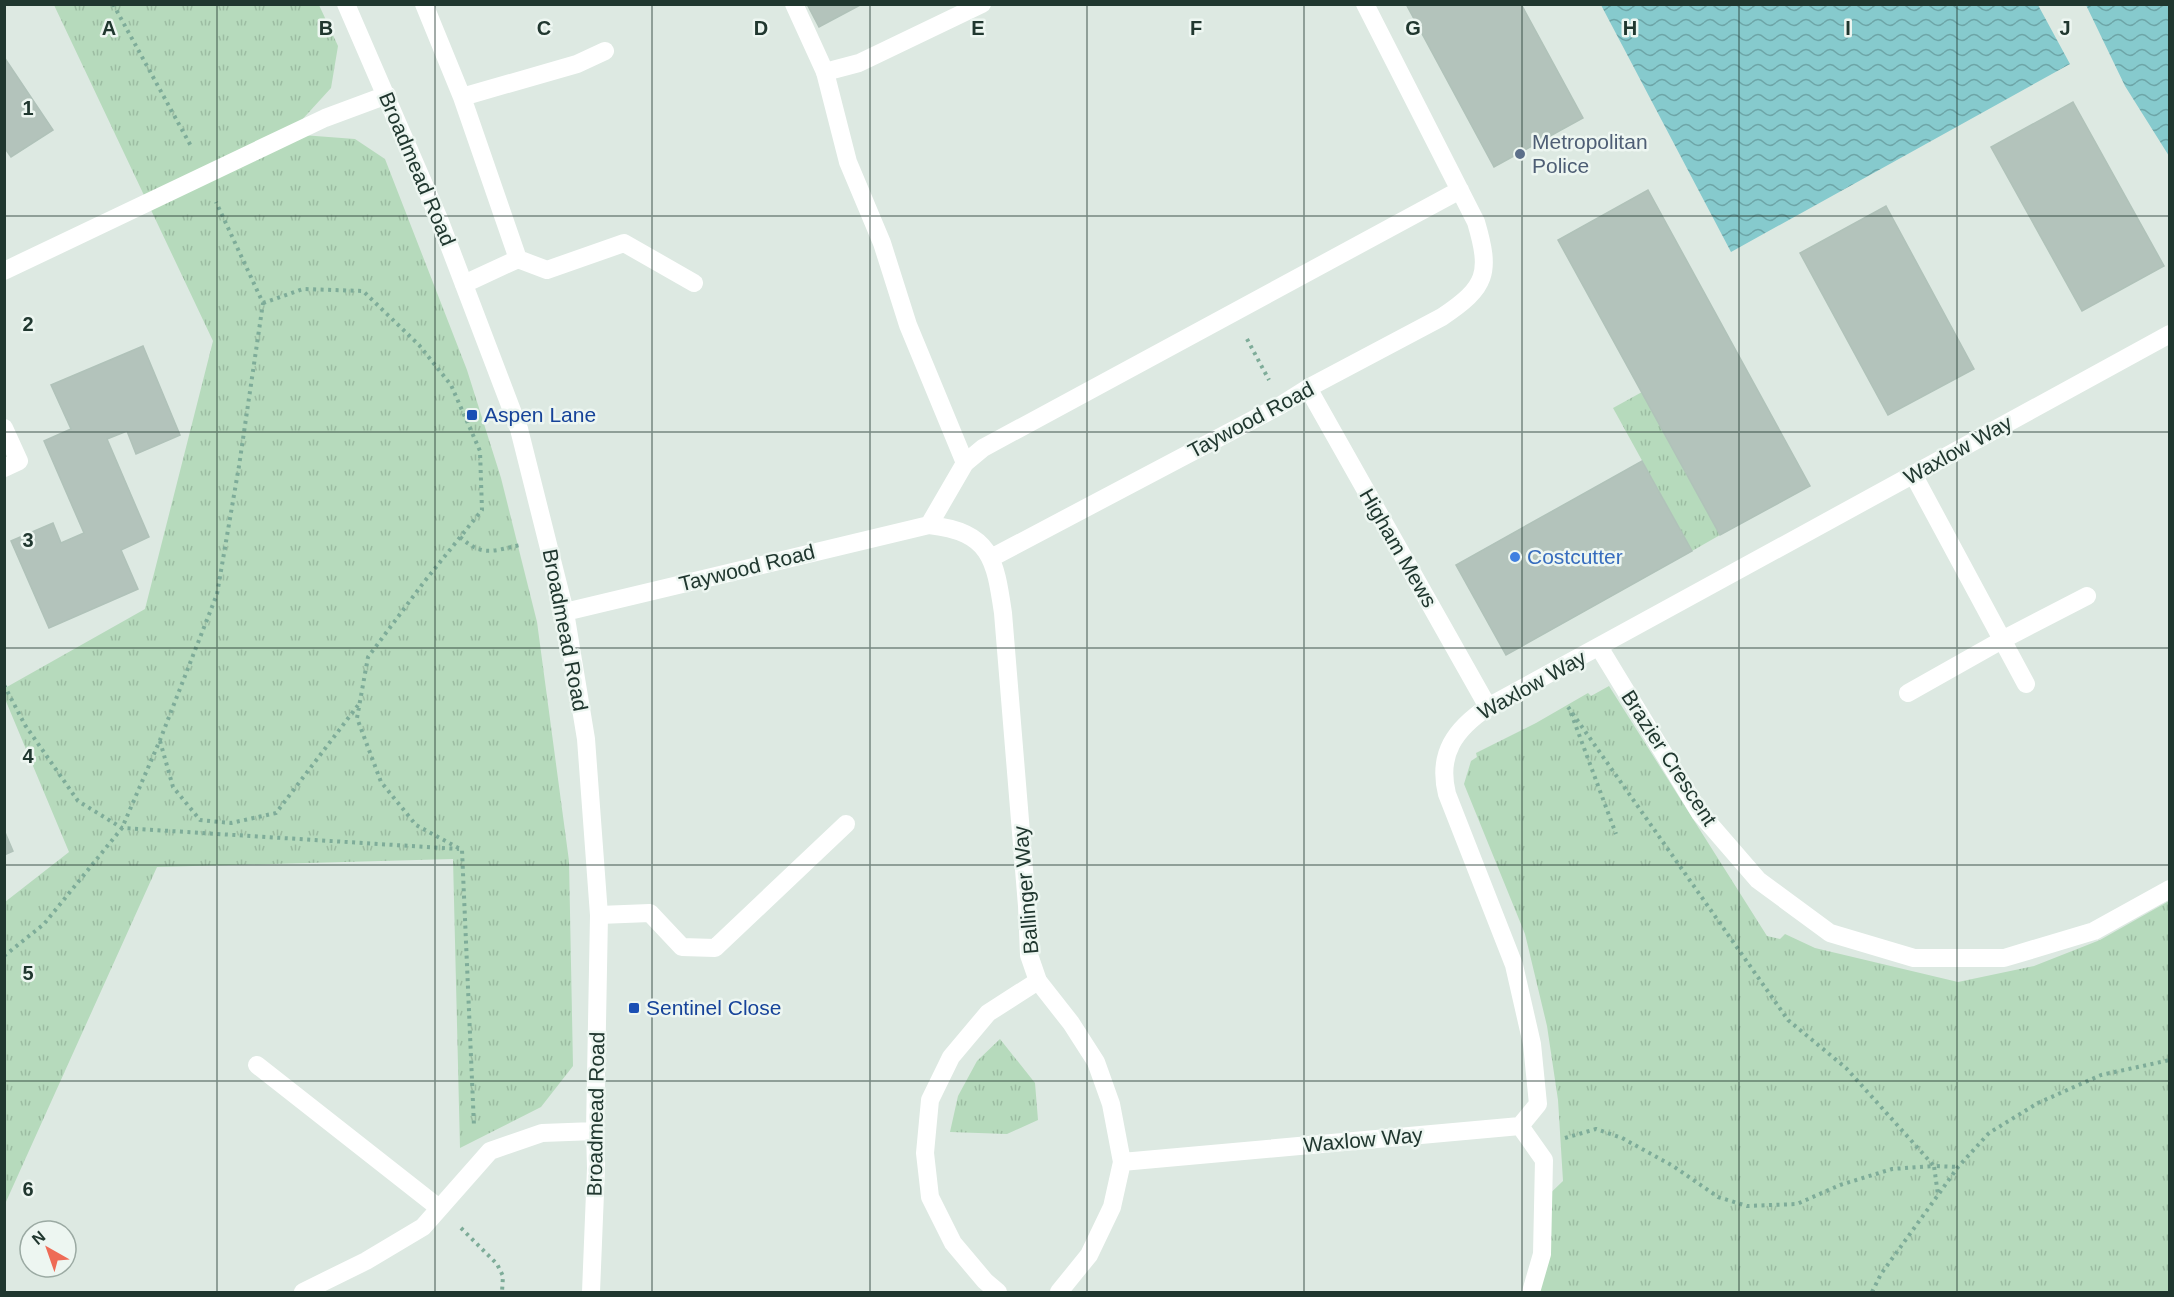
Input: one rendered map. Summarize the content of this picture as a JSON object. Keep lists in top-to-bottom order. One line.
{"streets":{"street":["Broadmead Road","Taywood Road","Waxlow Way","Higham Mews","Brazier Crescent","Ballinger Way"]},"crossings":[["Broadmead Road","Taywood Road"],["Taywood Road","Higham Mews"],["Taywood Road","Ballinger Way"],["Waxlow Way","Higham Mews"],["Waxlow Way","Brazier Crescent"],["Waxlow Way","Ballinger Way"]],"places":{"other":["Metropolitan Police","Costcutter"],"transit":["Aspen Lane","Sentinel Close"]},"north":"top left","grid":{"columns":["A","B","C","D","E","F","G","H","I","J"],"rows":["1","2","3","4","5","6"]}}
